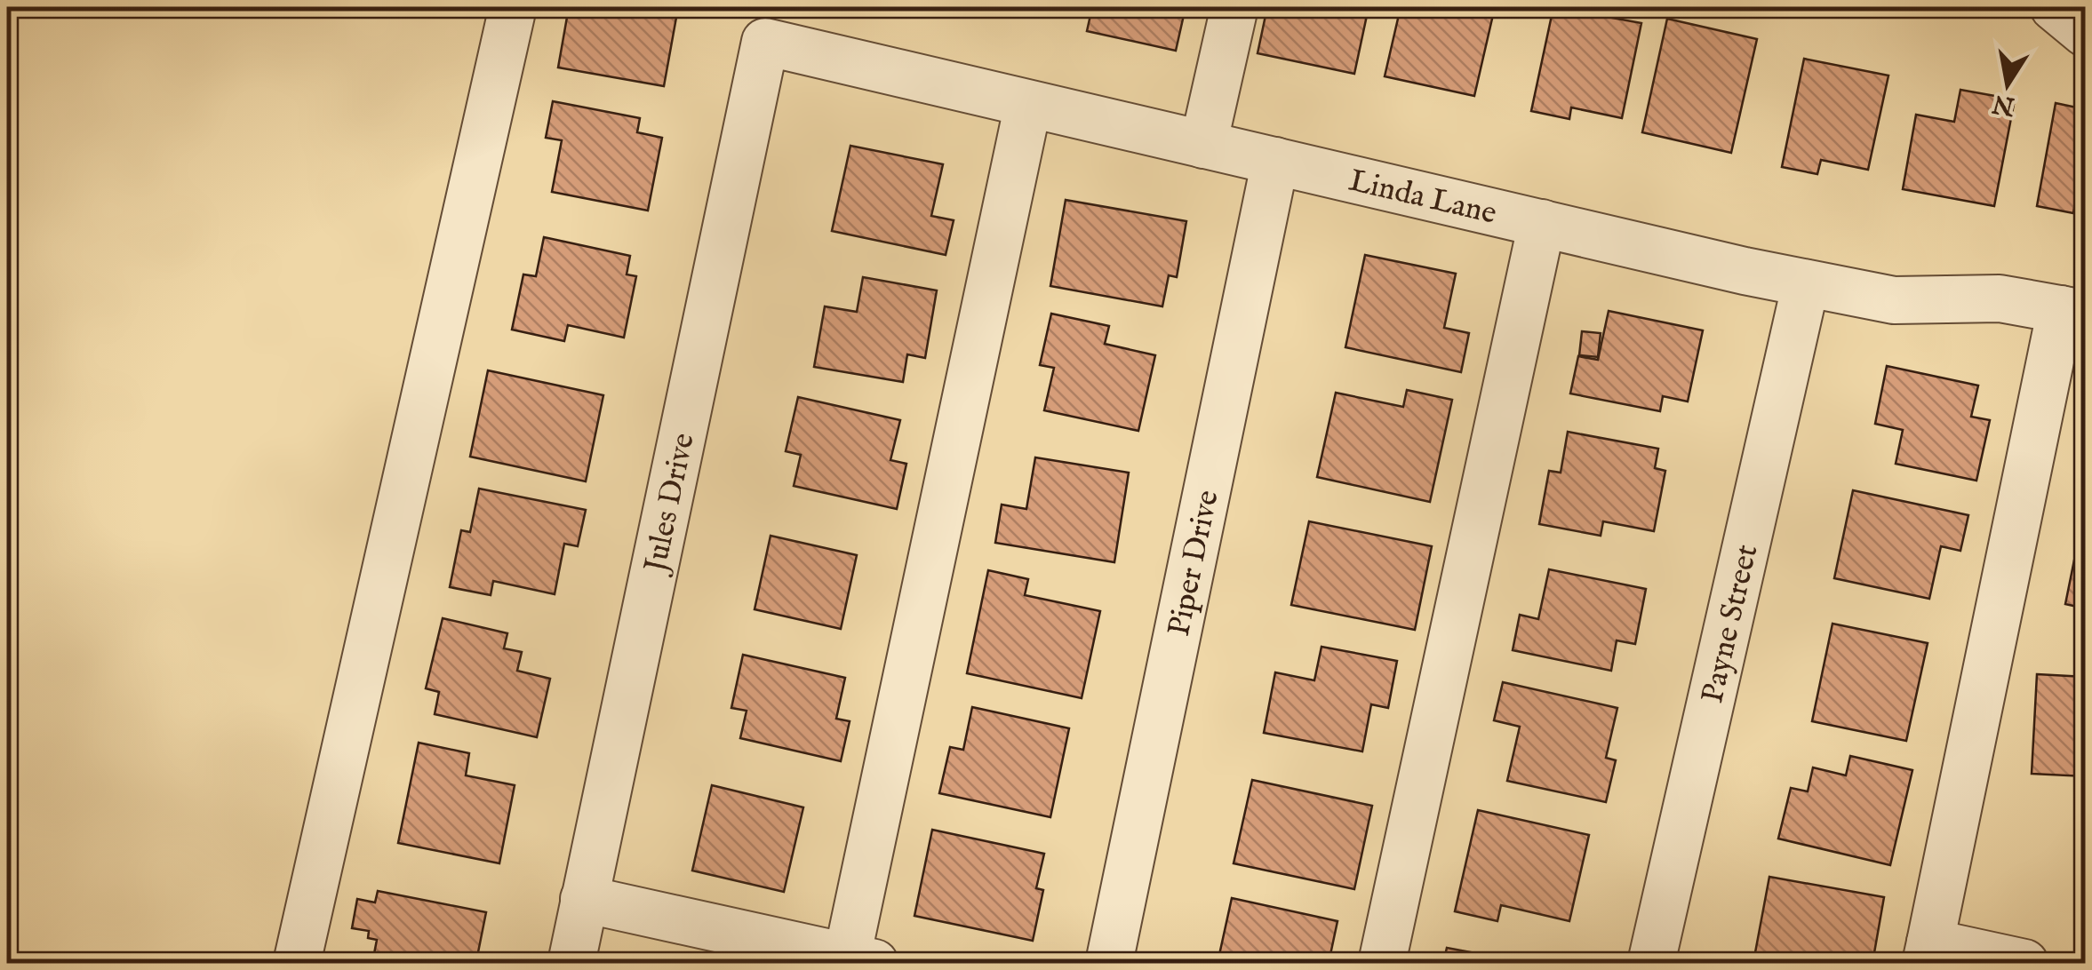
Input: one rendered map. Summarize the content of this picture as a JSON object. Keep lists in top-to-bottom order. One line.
{"streets":{"street":["Linda Lane","Jules Drive","Piper Drive","Payne Street"]},"crossings":[["Linda Lane","Jules Drive"],["Linda Lane","Piper Drive"],["Linda Lane","Payne Street"]],"north":"bottom"}
